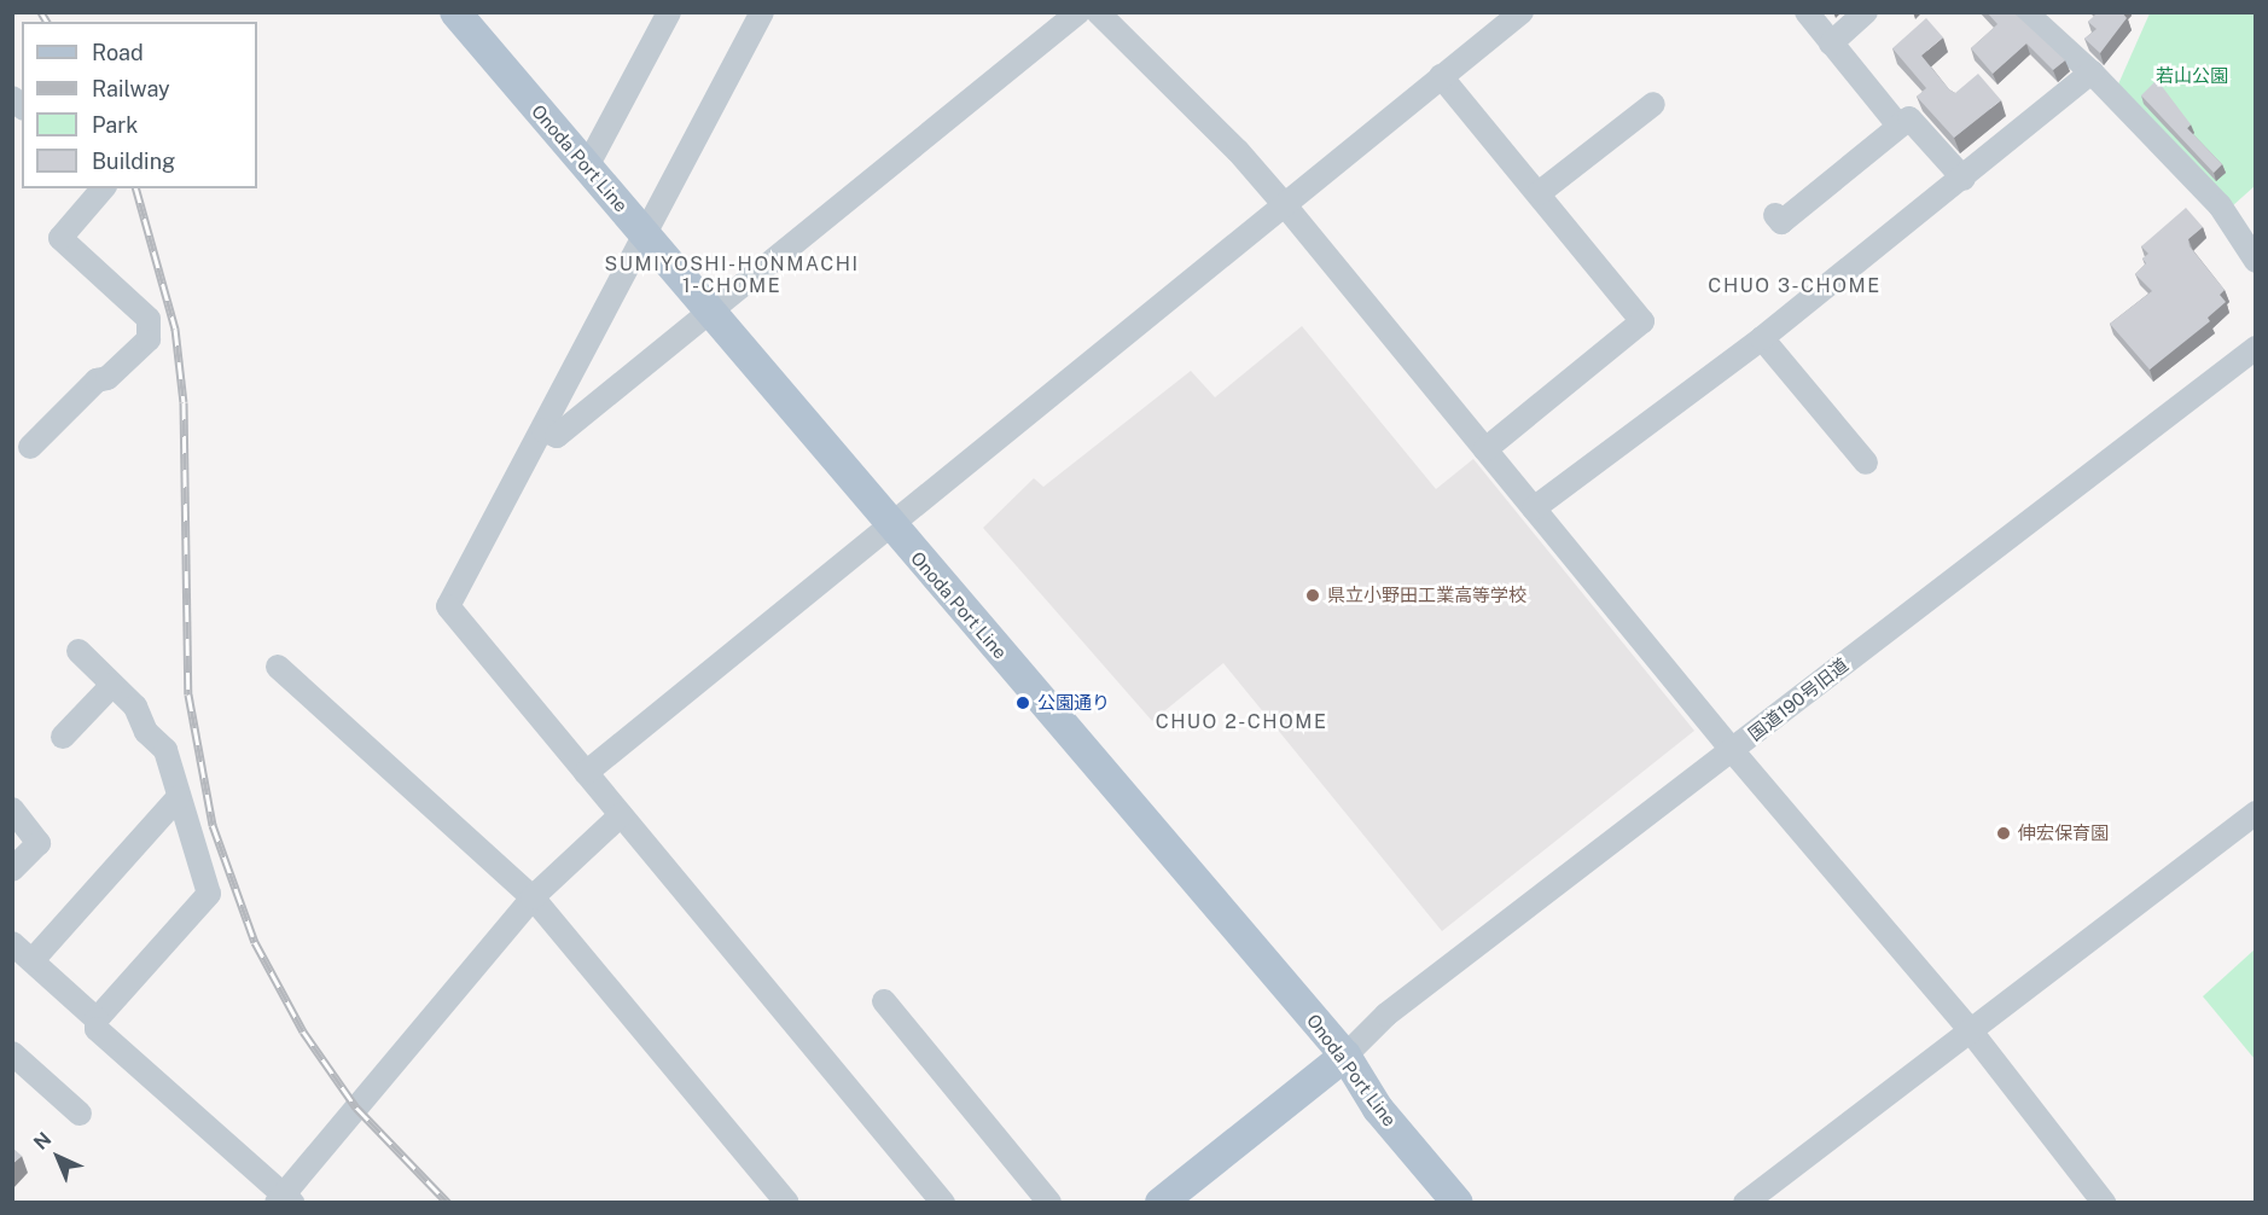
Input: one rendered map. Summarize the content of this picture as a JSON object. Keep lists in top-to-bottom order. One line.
{"streets":{"main road":["Onoda Port Line"],"street":["国道190号旧道"]},"crossings":[["Onoda Port Line","国道190号旧道"]],"districts":["SUMIYOSHI-HONMACHI 1-CHOME","CHUO 3-CHOME","CHUO 2-CHOME"],"parks":["若山公園"],"places":["県立小野田工業高等学校","公園通り","伸宏保育園"],"legend":["Road","Railway","Park","Building"],"north":"top left"}
